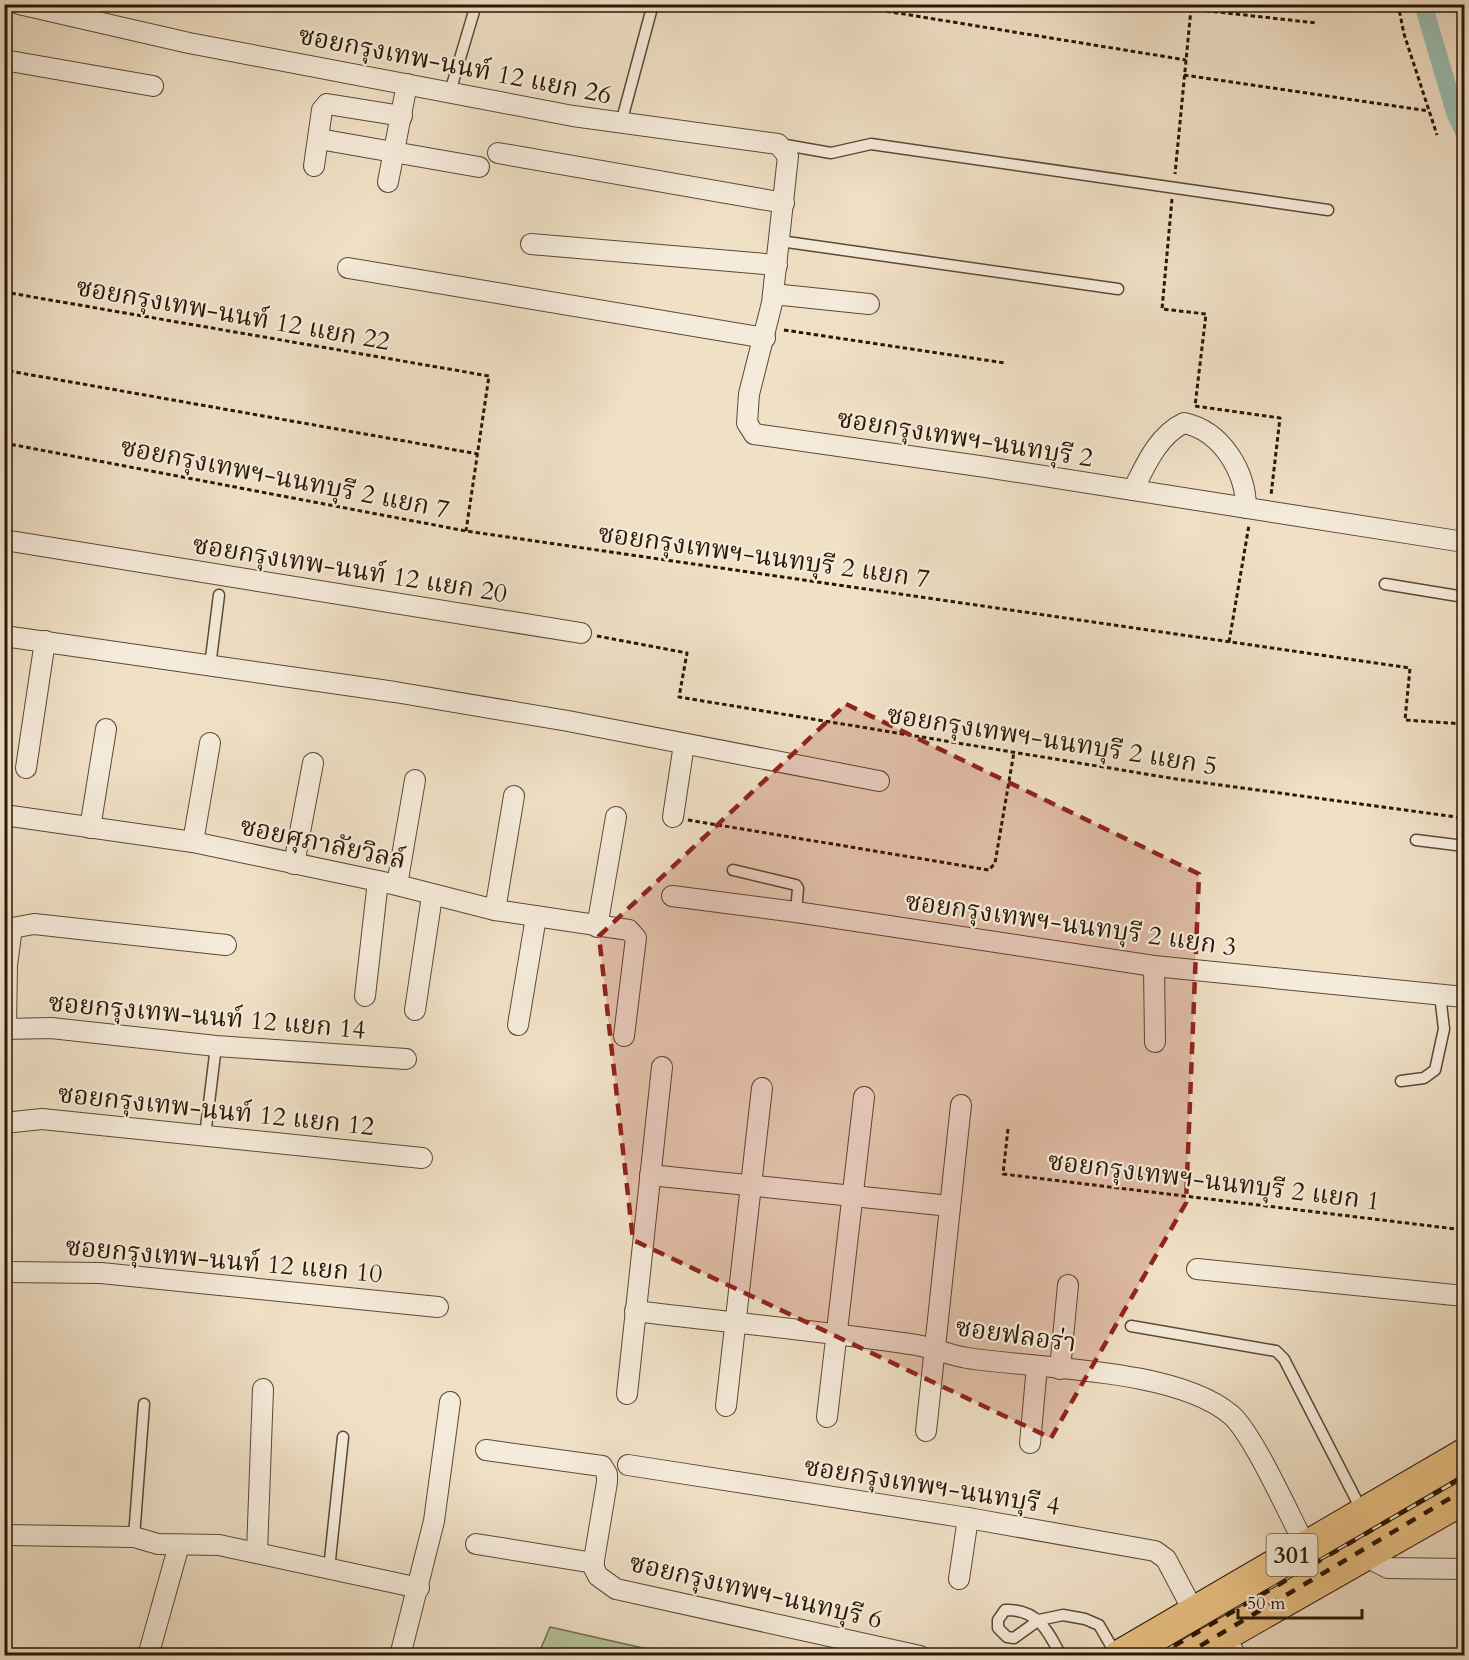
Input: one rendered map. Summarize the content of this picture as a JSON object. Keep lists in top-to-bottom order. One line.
{"streets":{"main road":["301"],"street":["ซอยกรุงเทพ-นนท์ 12 แยก 26","ซอยกรุงเทพฯ-นนทบุรี 2","ซอยกรุงเทพ-นนท์ 12 แยก 20","ซอยศุภาลัยวิลล์","ซอยกรุงเทพฯ-นนทบุรี 2 แยก 3","ซอยกรุงเทพ-นนท์ 12 แยก 14","ซอยกรุงเทพ-นนท์ 12 แยก 12","ซอยกรุงเทพ-นนท์ 12 แยก 10","ซอยฟลอร่า","ซอยกรุงเทพฯ-นนทบุรี 4","ซอยกรุงเทพฯ-นนทบุรี 6"],"path":["ซอยกรุงเทพ-นนท์ 12 แยก 22","ซอยกรุงเทพฯ-นนทบุรี 2 แยก 7","ซอยกรุงเทพฯ-นนทบุรี 2 แยก 5","ซอยกรุงเทพฯ-นนทบุรี 2 แยก 1"]},"crossings":[["ซอยกรุงเทพ-นนท์ 12 แยก 26","ซอยกรุงเทพฯ-นนทบุรี 2"],["ซอยกรุงเทพ-นนท์ 12 แยก 20","ซอยกรุงเทพฯ-นนทบุรี 2 แยก 5"],["ซอยฟลอร่า","301"],["ซอยกรุงเทพฯ-นนทบุรี 4","301"]],"scale_bar":"50 m"}
